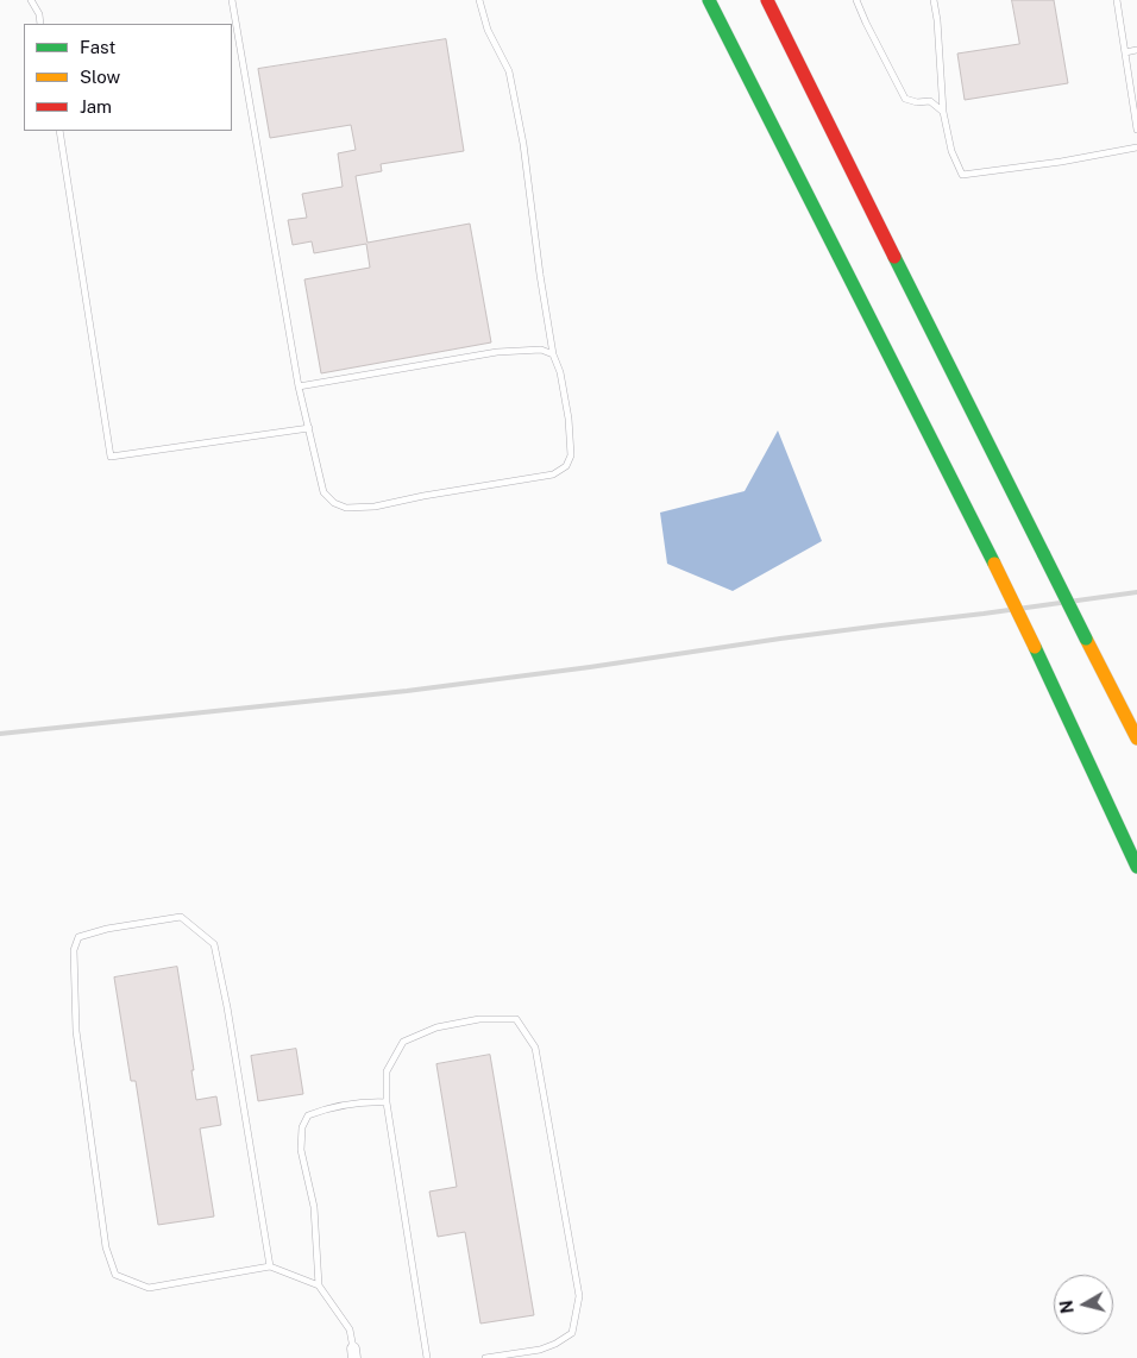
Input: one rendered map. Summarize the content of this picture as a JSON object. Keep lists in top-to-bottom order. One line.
{"legend":["Fast","Slow","Jam"],"north":"left"}
